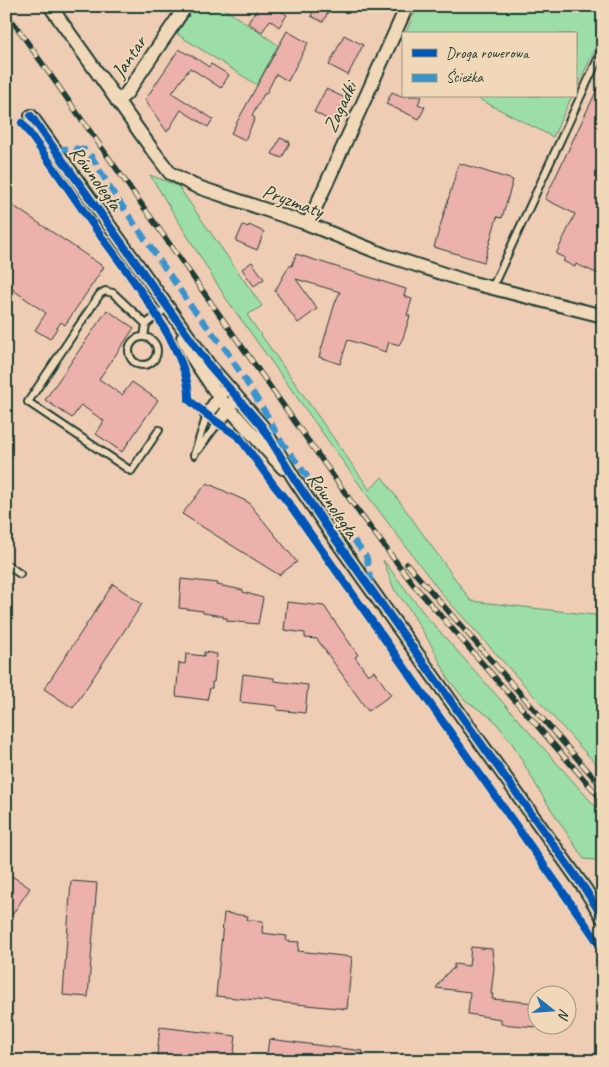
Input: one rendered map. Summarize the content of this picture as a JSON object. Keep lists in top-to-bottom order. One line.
{"streets":{"street":["Jantar","Zagadki","Równoległa","Pryzmaty"]},"crossings":[["Jantar","Pryzmaty"],["Zagadki","Pryzmaty"]],"legend":["Droga rowerowa","Ścieżka"],"north":"right"}
